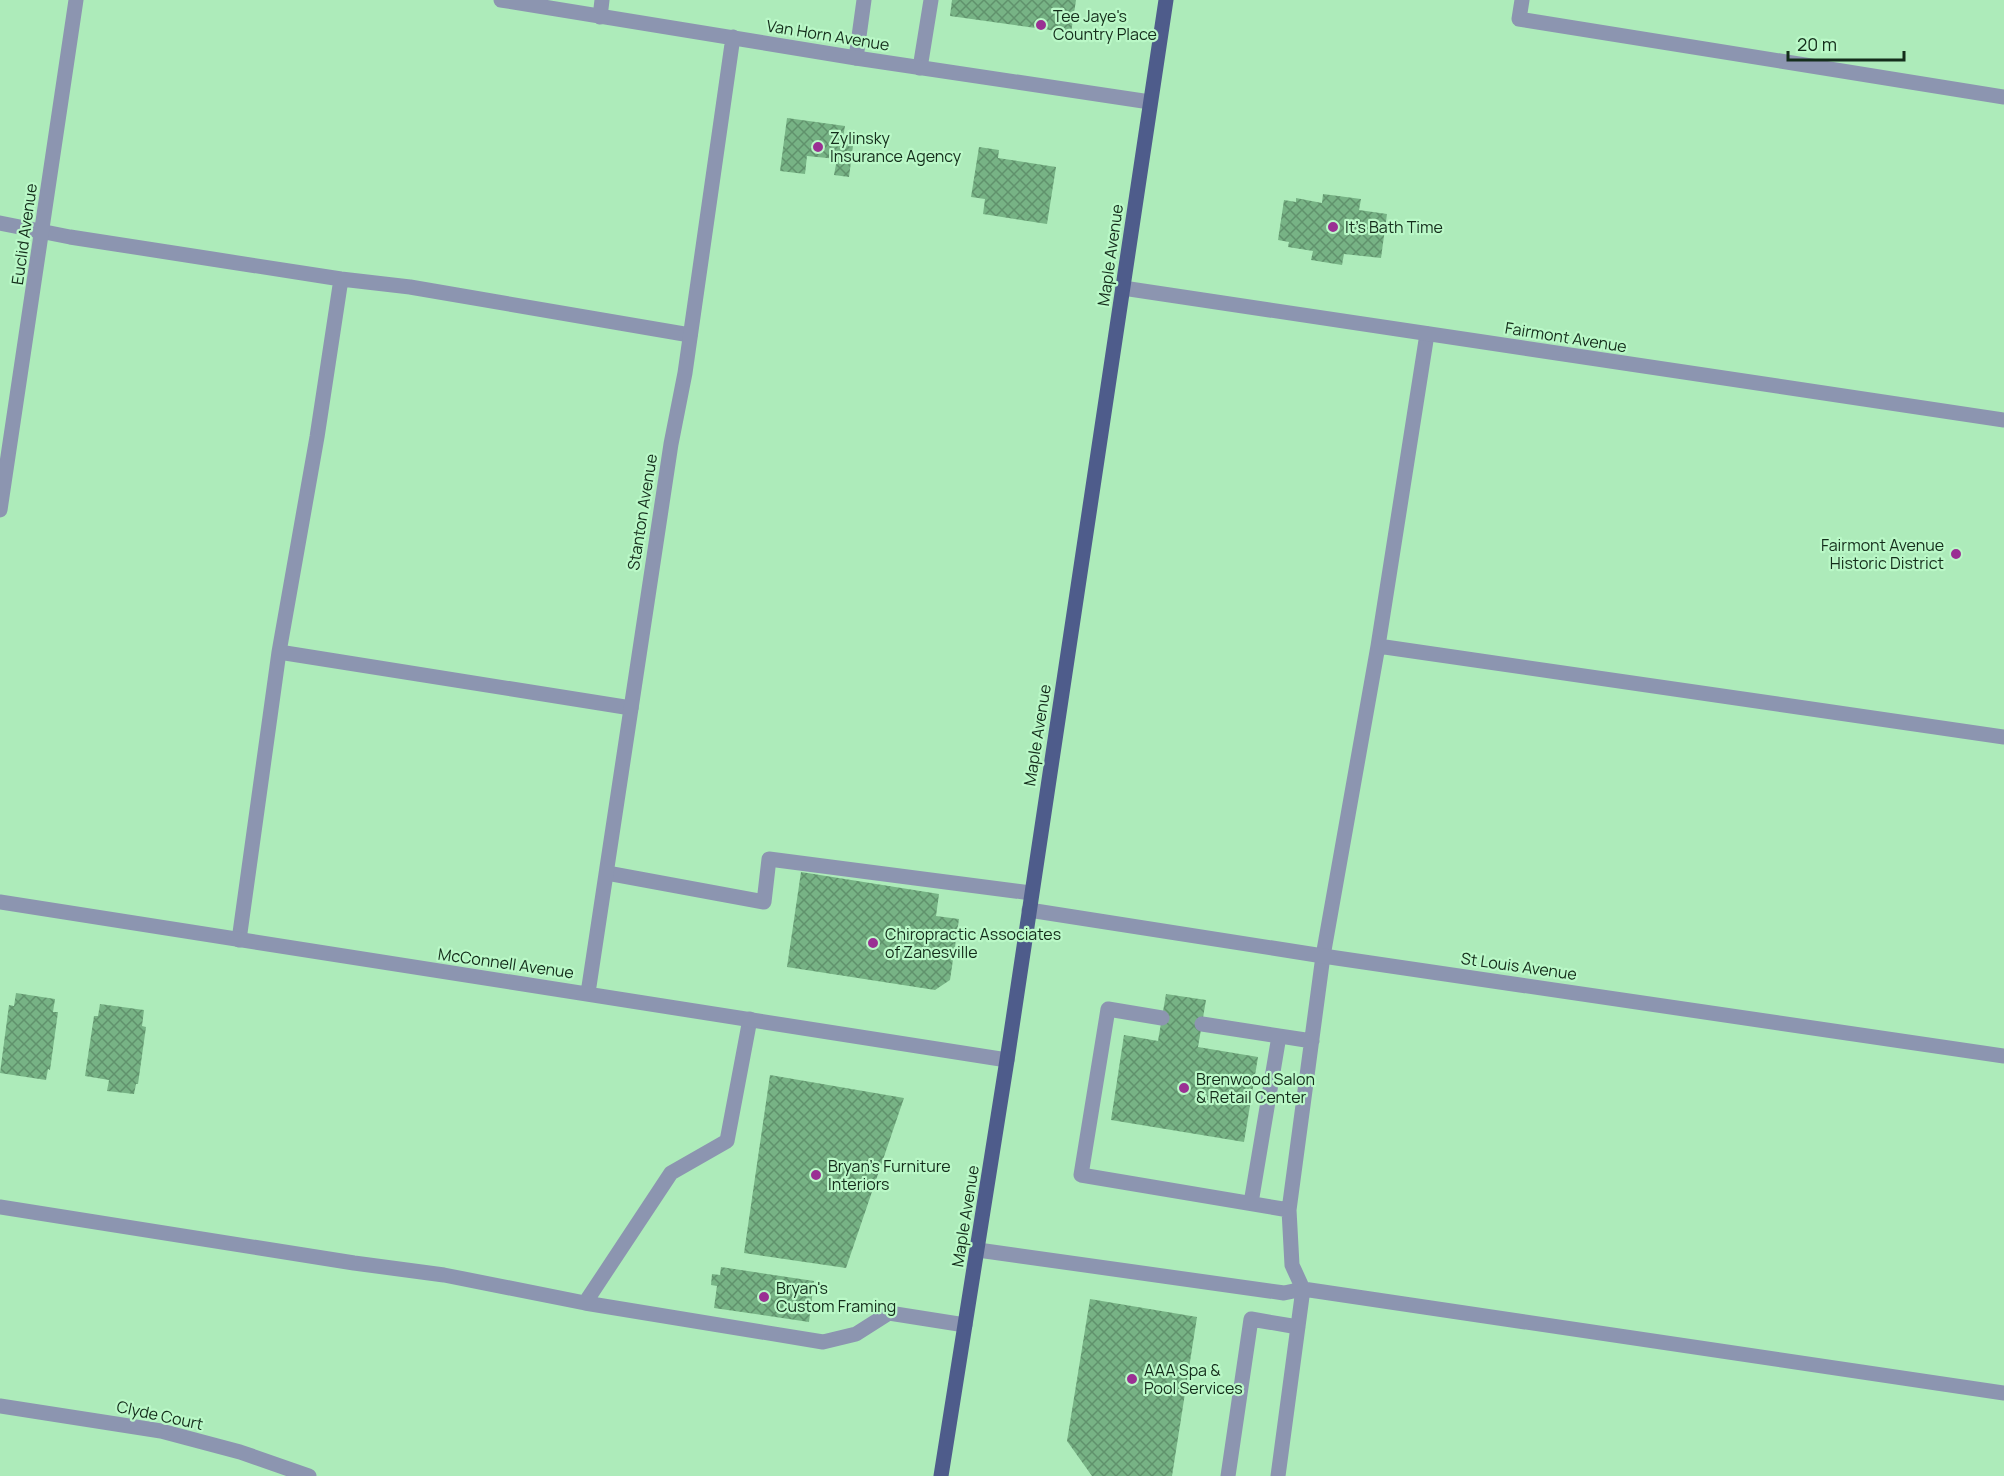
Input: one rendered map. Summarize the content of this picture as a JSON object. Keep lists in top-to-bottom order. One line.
{"streets":{"main road":["Maple Avenue"],"street":["Van Horn Avenue","Euclid Avenue","Fairmont Avenue","Stanton Avenue","McConnell Avenue","St Louis Avenue","Clyde Court"]},"crossings":[["Van Horn Avenue","Maple Avenue"],["Van Horn Avenue","Stanton Avenue"],["Maple Avenue","Fairmont Avenue"],["Maple Avenue","McConnell Avenue"],["Maple Avenue","St Louis Avenue"],["Stanton Avenue","McConnell Avenue"]],"places":["Tee Jaye's Country Place","Zylinsky Insurance Agency","It's Bath Time","Fairmont Avenue Historic District","Chiropractic Associates of Zanesville","Brenwood Salon & Retail Center","Bryan's Furniture Interiors","Bryan's Custom Framing","AAA Spa & Pool Services"],"scale_bar":"20 m"}
